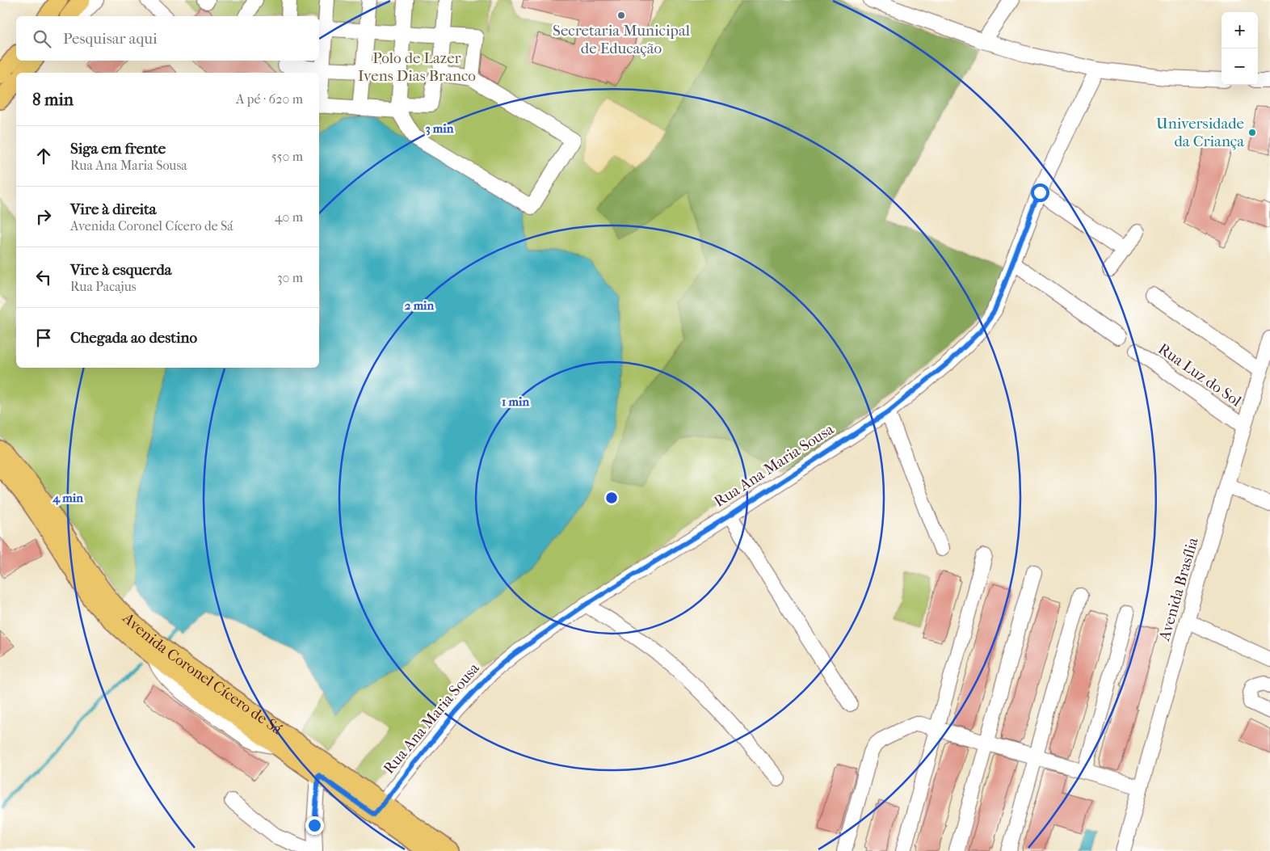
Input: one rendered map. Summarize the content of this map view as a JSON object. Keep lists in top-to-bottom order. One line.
{"streets":{"main road":["Avenida Coronel Cícero de Sá"],"street":["Rua Luz do Sol","Rua Ana Maria Sousa","Avenida Brasília"]},"crossings":[["Rua Luz do Sol","Avenida Brasília"],["Rua Ana Maria Sousa","Avenida Coronel Cícero de Sá"]],"parks":["Polo de Lazer Ivens Dias Branco"],"places":["Secretaria Municipal de Educação","Universidade da Criança"],"page":{"map_buttons":["+","−"],"search":"Pesquisar aqui","heading":["8 min","A pé · 620 m"],"list":[["Siga em frente","Rua Ana Maria Sousa","550 m"],["Vire à direita","Avenida Coronel Cícero de Sá","40 m"],["Vire à esquerda","Rua Pacajus","30 m"],"Chegada ao destino"]},"rings":["3 min","2 min","1 min","4 min"]}
